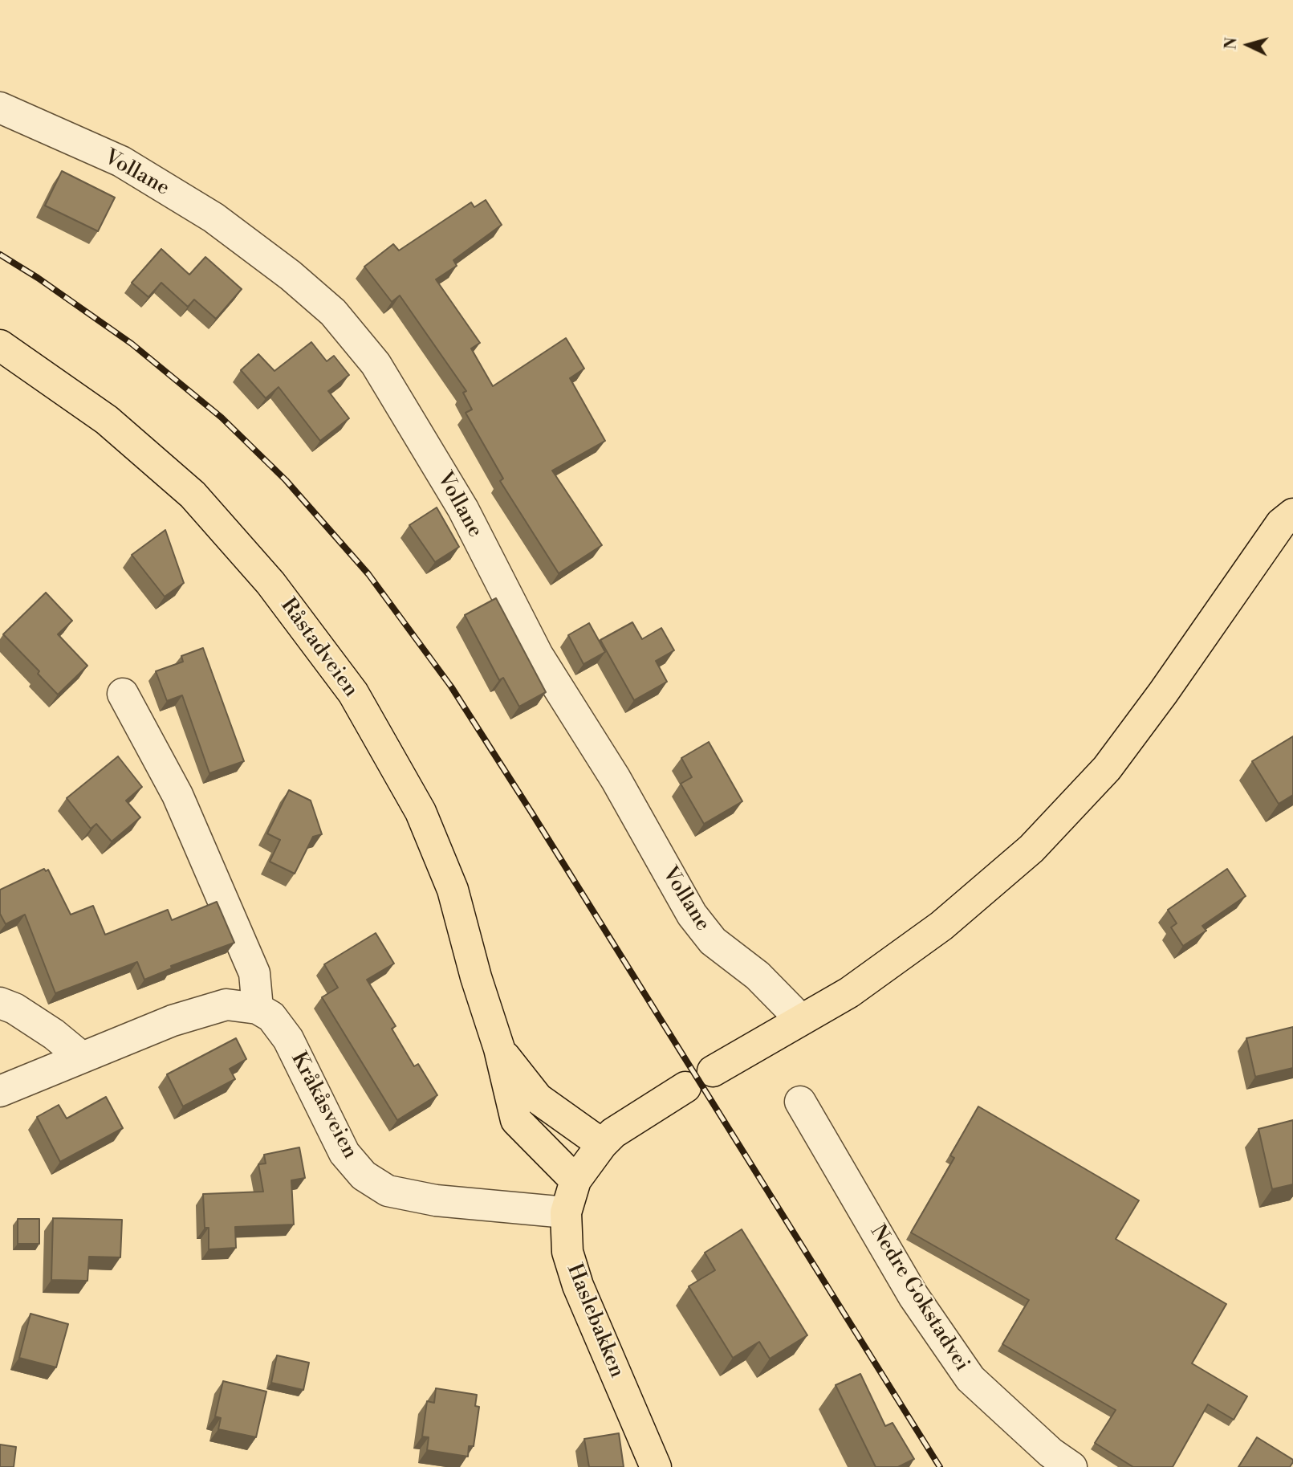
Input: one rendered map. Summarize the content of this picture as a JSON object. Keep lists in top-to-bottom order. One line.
{"streets":{"main road":["Råstadveien","Haslebakken"],"street":["Vollane","Kråkåsveien","Nedre Gokstadvei"]},"crossings":[["Råstadveien","Haslebakken"],["Kråkåsveien","Haslebakken"]],"north":"left"}
